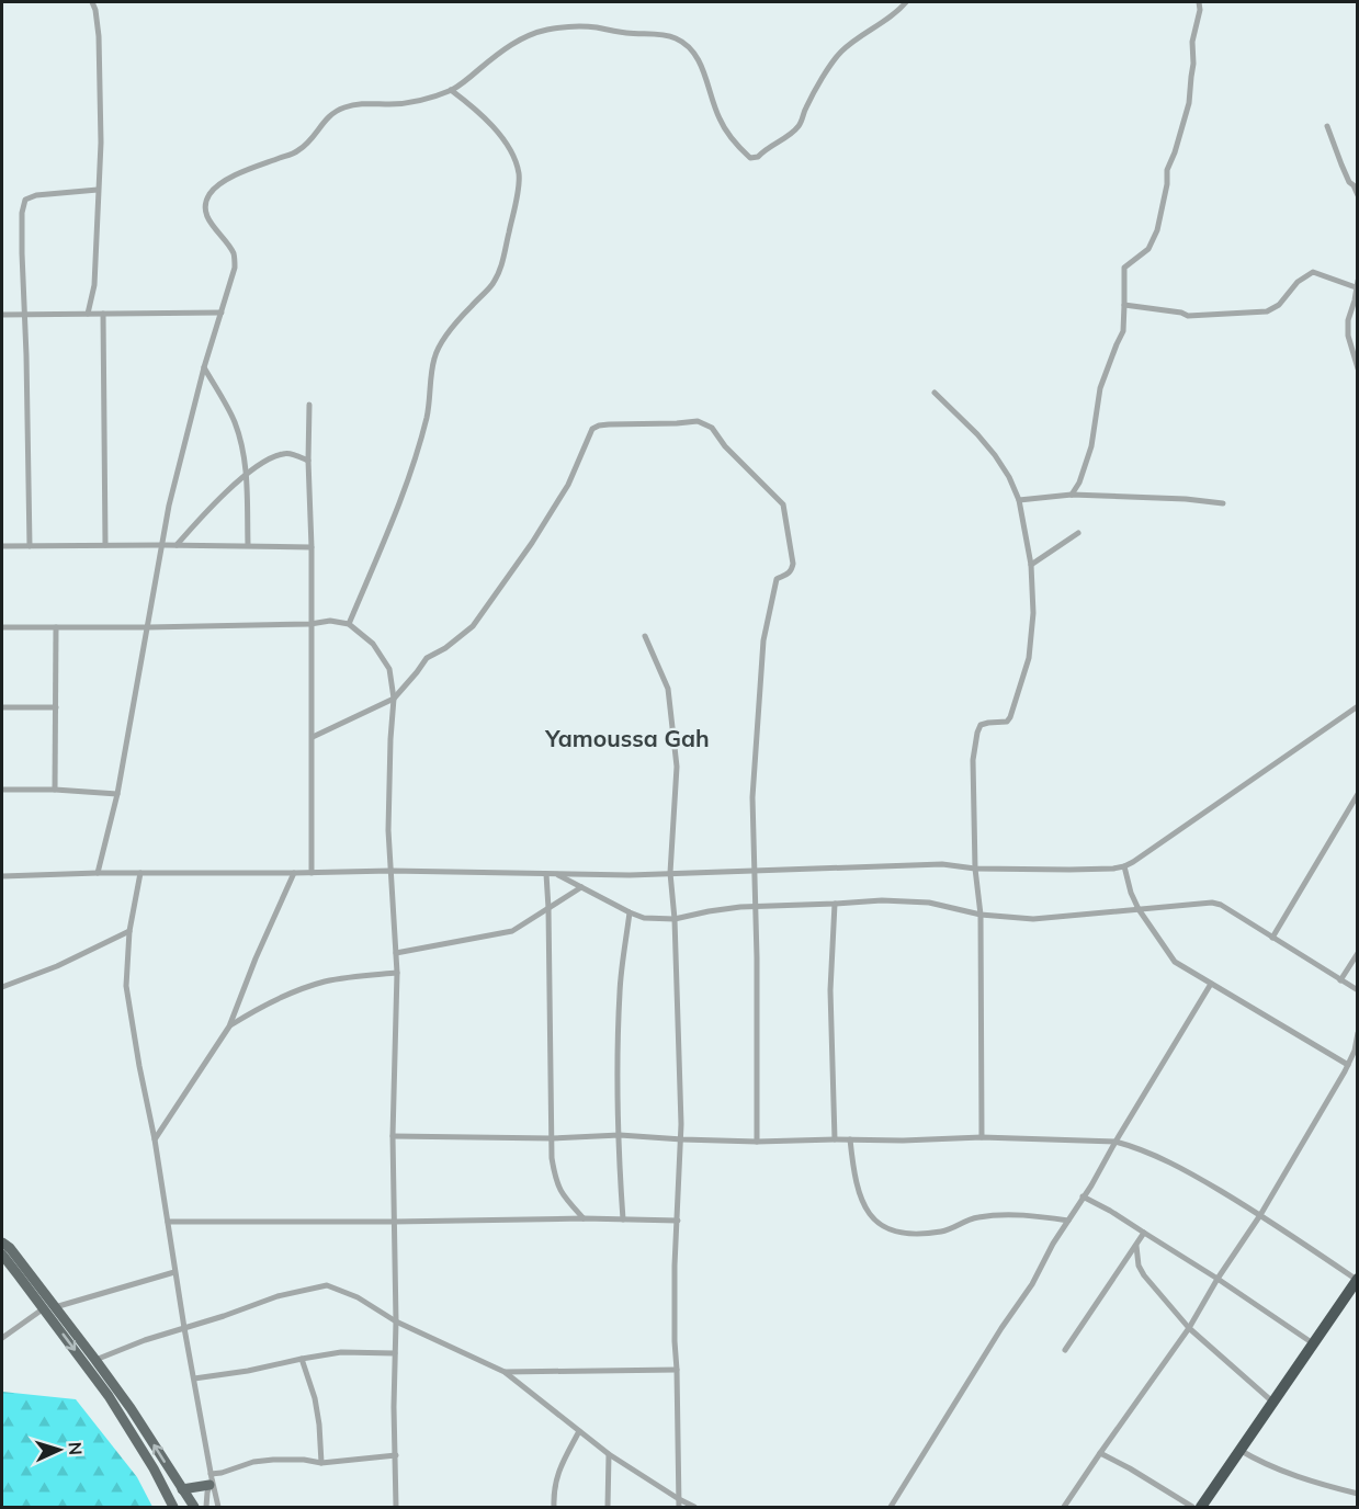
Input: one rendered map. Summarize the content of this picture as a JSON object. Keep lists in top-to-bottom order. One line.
{"districts":["Yamoussa Gah"],"north":"right"}
